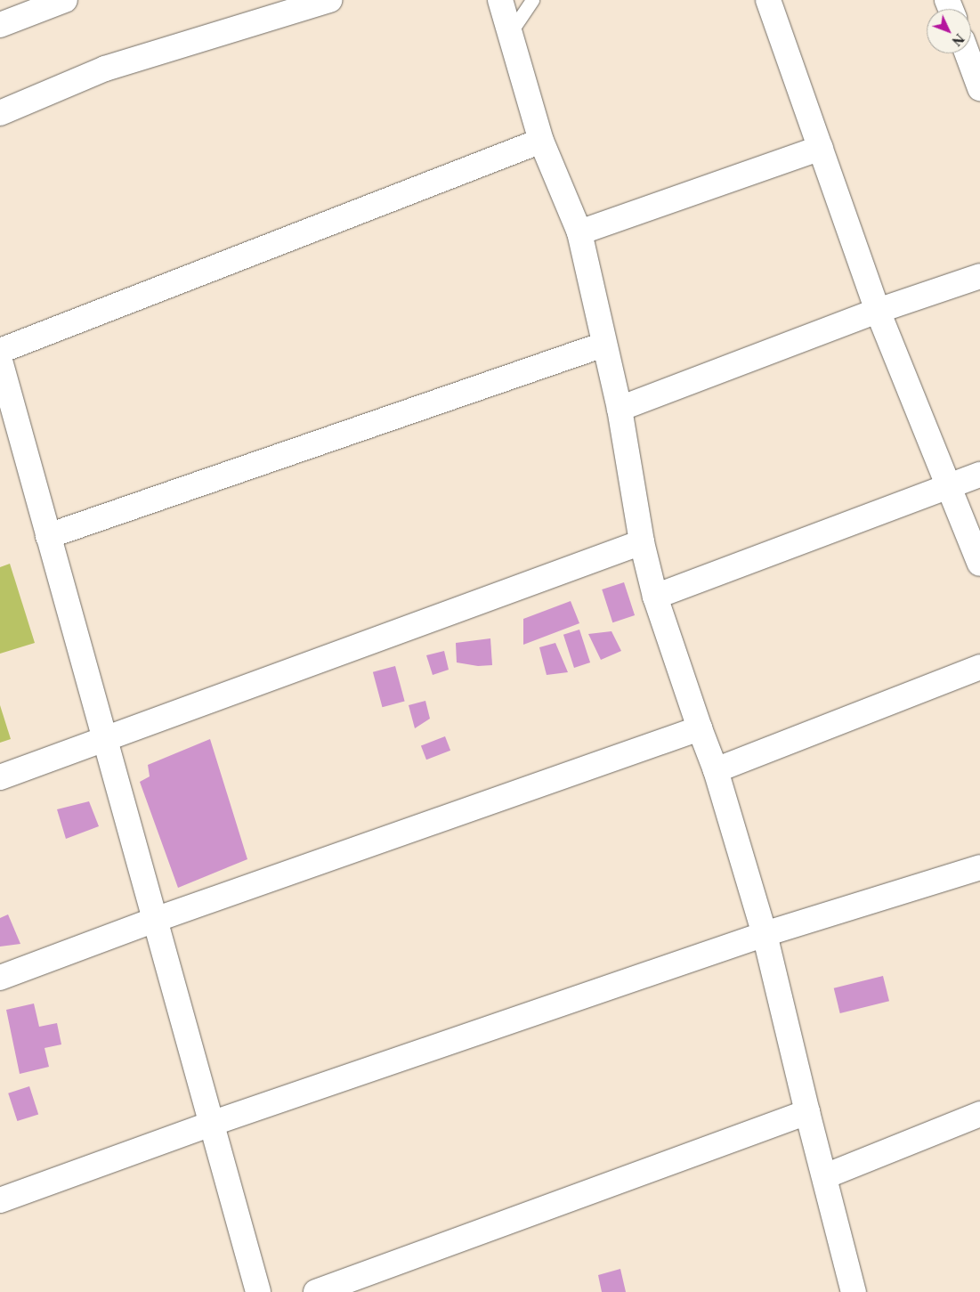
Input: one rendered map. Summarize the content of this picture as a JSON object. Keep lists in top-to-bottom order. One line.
{"north":"bottom right"}
